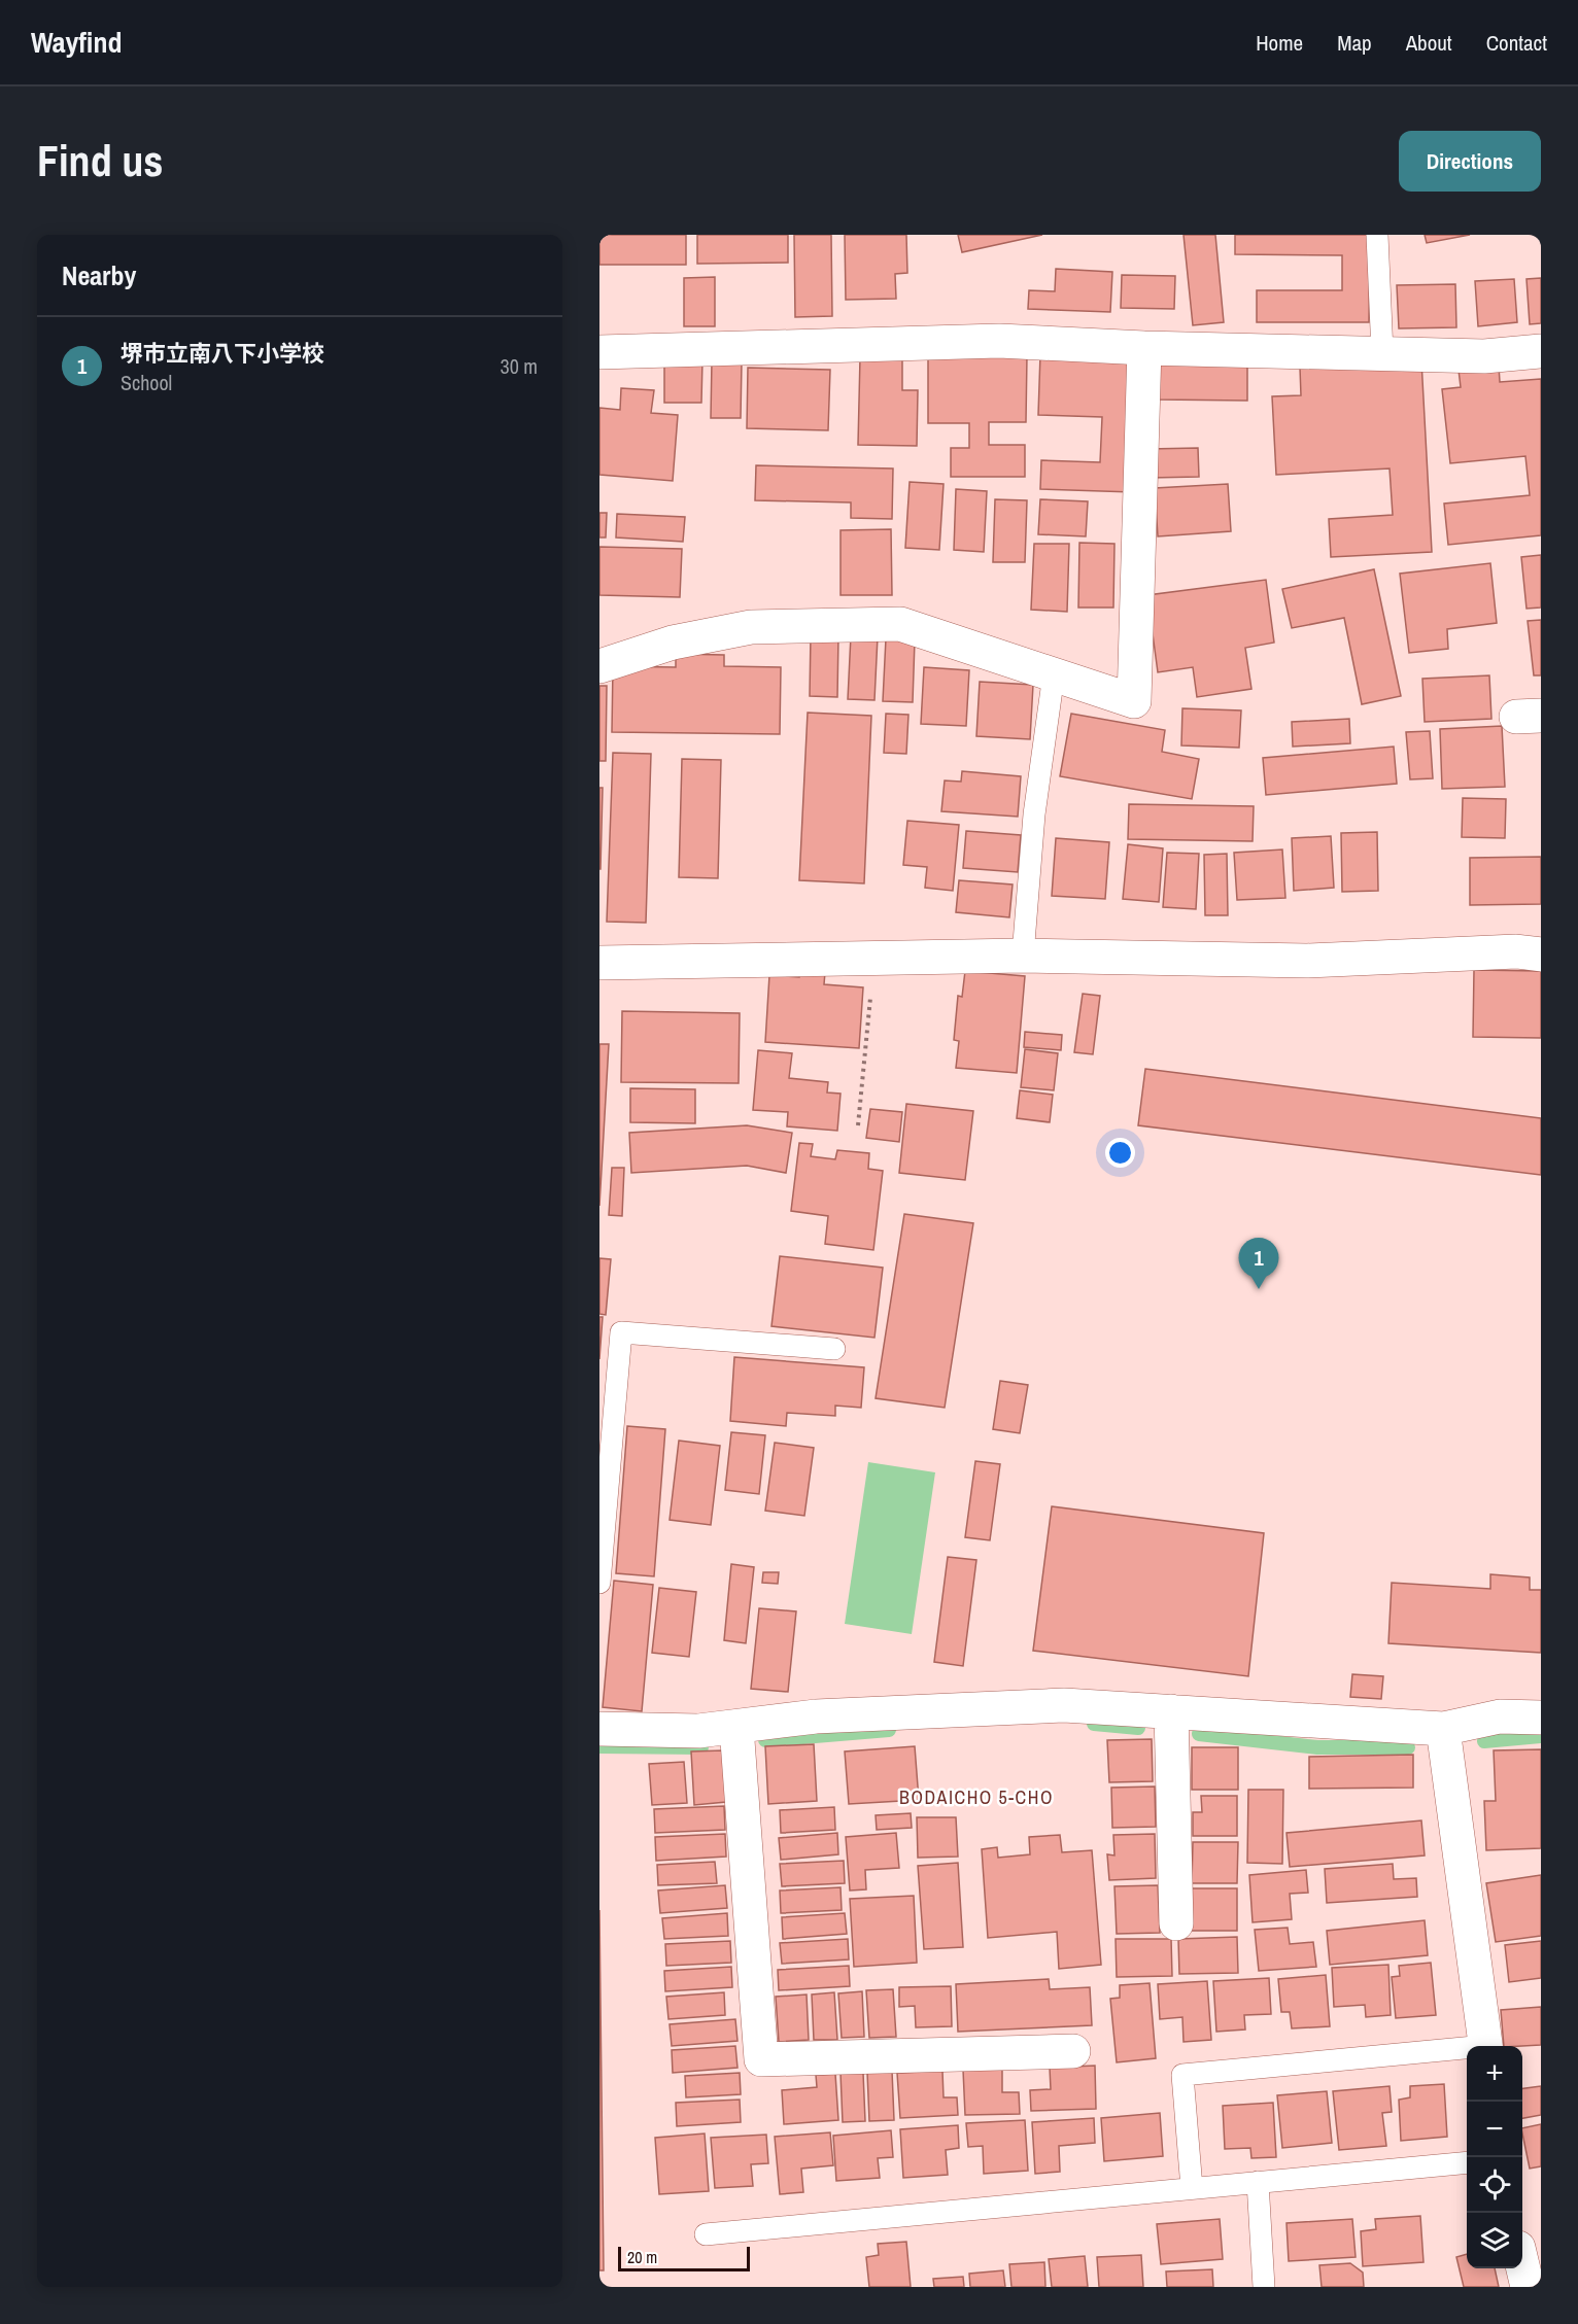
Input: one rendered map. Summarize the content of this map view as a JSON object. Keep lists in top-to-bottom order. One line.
{"districts":["BODAICHO 5-CHO"],"scale_bar":"20 m","page":{"header":"Wayfind","nav":["Home","Map","About","Contact"],"buttons":"Directions","title":"Find us","heading":"Nearby","list":[{"mark":"1","name":"堺市立南八下小学校","note":"School","value":"30 m"}],"pins":"1","map_buttons":["+","−"],"scale":"20 m"}}
